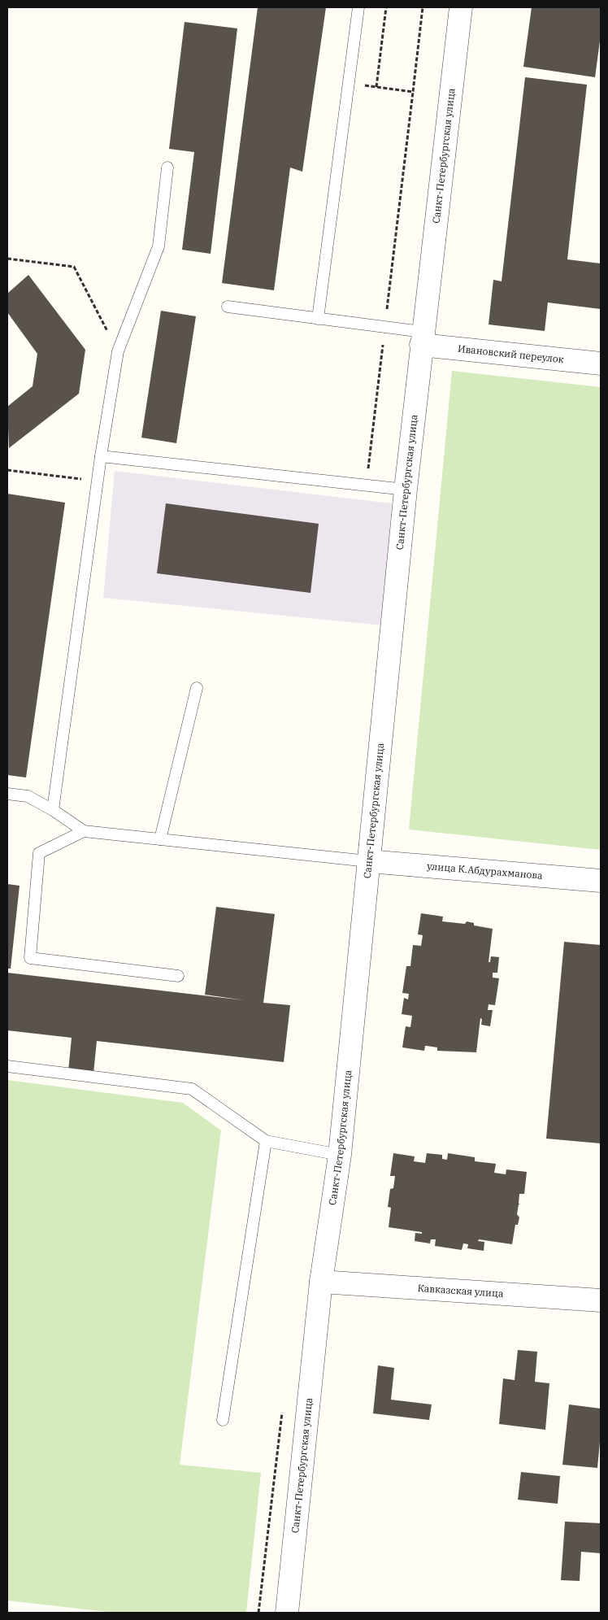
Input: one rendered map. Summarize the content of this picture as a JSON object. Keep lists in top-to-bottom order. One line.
{"streets":{"street":["Санкт-Петербургская улица","Ивановский переулок","улица К.Абдурахманова","Кавказская улица"]},"crossings":[["Санкт-Петербургская улица","Ивановский переулок"],["Санкт-Петербургская улица","улица К.Абдурахманова"],["Санкт-Петербургская улица","Кавказская улица"]]}
